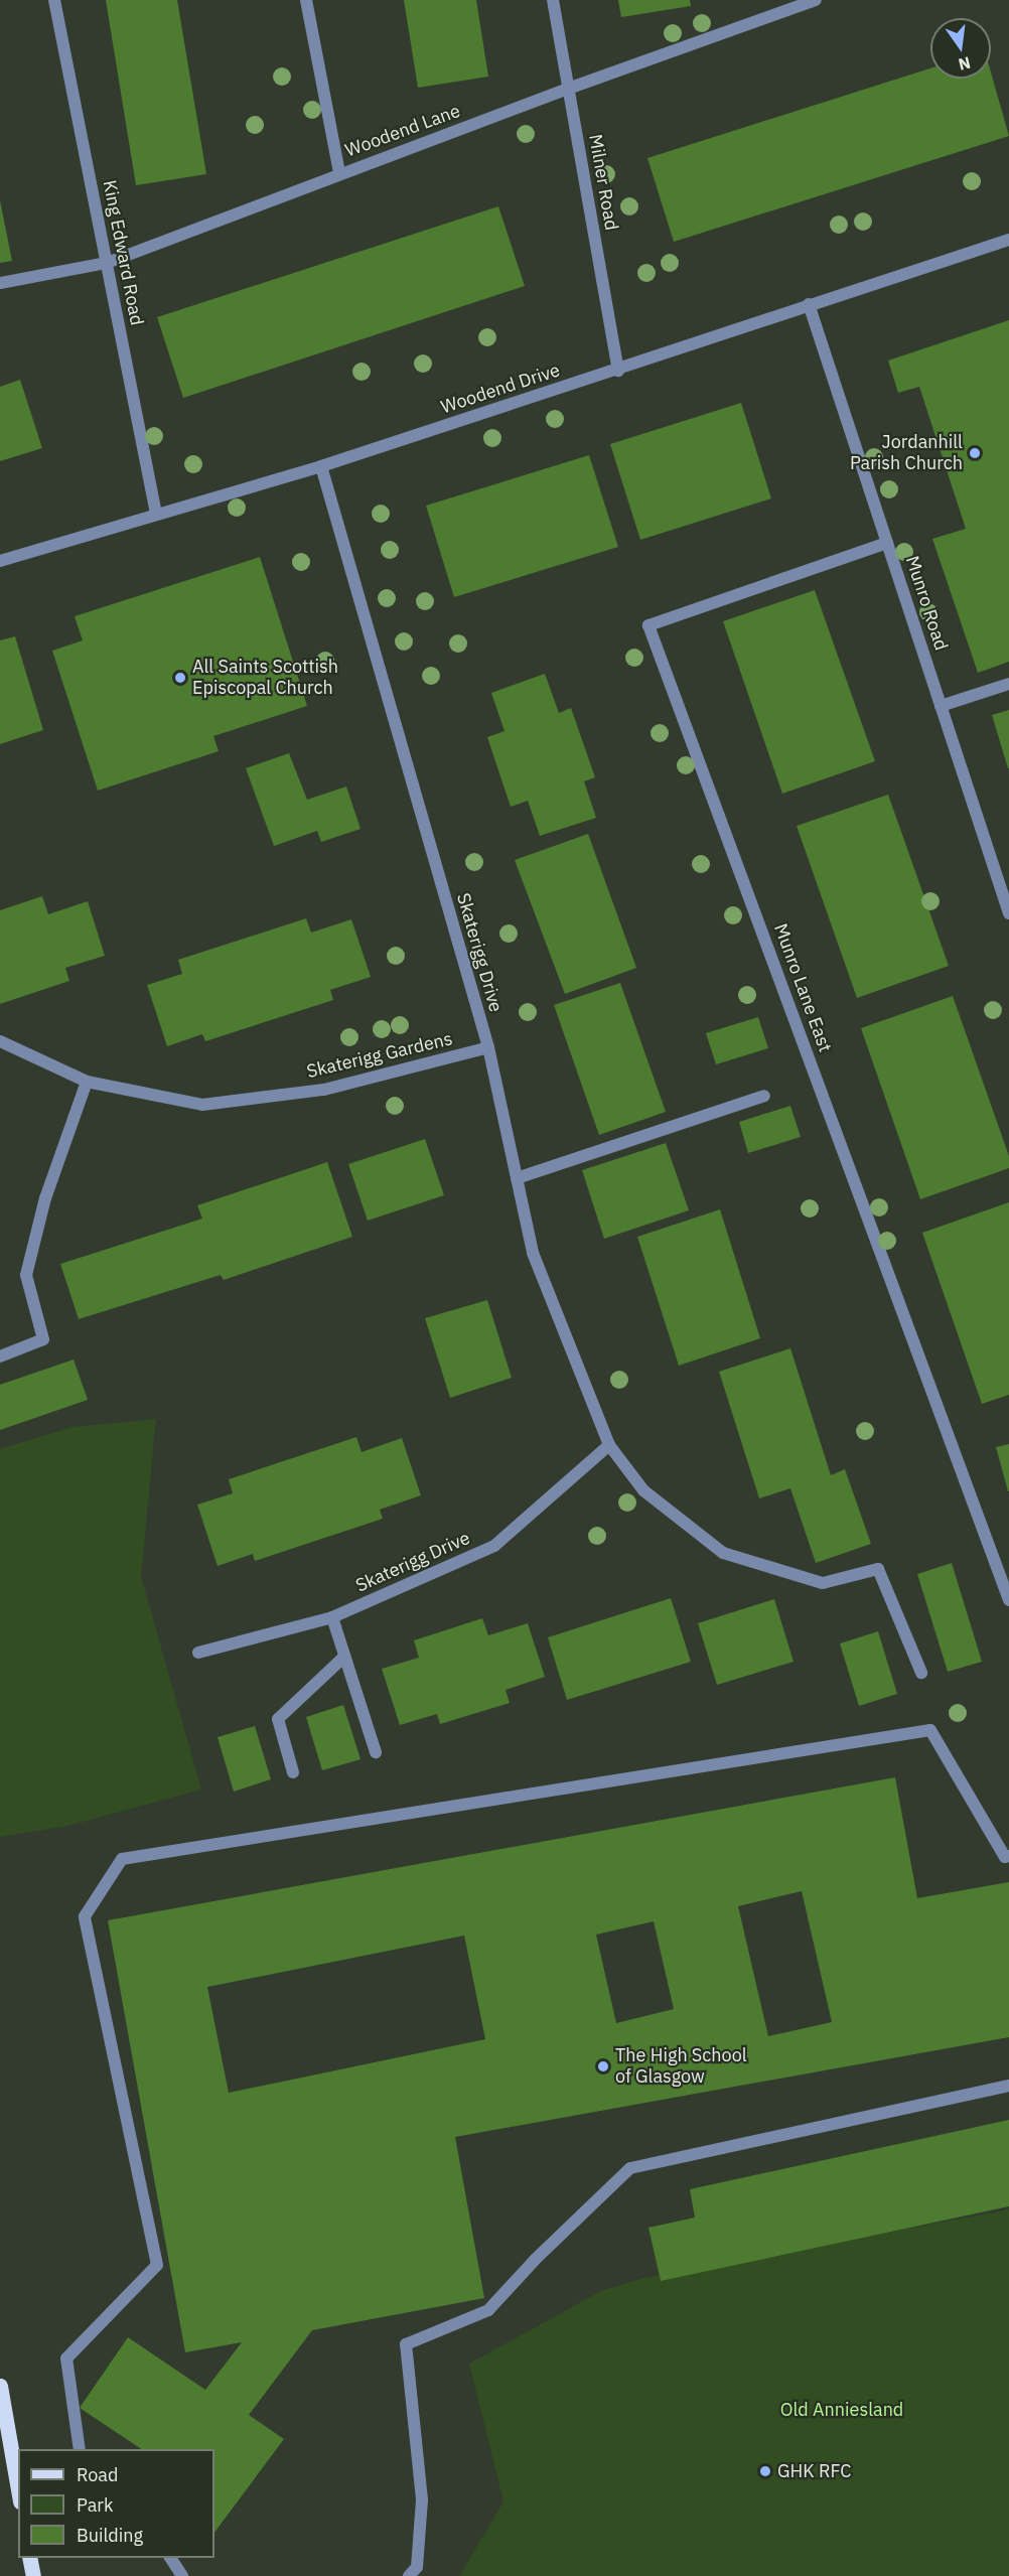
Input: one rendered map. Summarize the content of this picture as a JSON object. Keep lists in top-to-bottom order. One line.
{"streets":{"street":["Woodend Lane","Milner Road","King Edward Road","Woodend Drive","Munro Road","Skaterigg Drive","Munro Lane East","Skaterigg Gardens"]},"crossings":[["Woodend Lane","Milner Road"],["Woodend Lane","King Edward Road"],["Milner Road","Woodend Drive"],["King Edward Road","Woodend Drive"],["Woodend Drive","Munro Road"],["Woodend Drive","Skaterigg Drive"],["Munro Road","Munro Lane East"],["Skaterigg Drive","Skaterigg Gardens"]],"parks":["Old Anniesland"],"places":["Jordanhill Parish Church","All Saints Scottish Episcopal Church","The High School of Glasgow","GHK RFC"],"legend":["Road","Park","Building"],"north":"bottom"}
